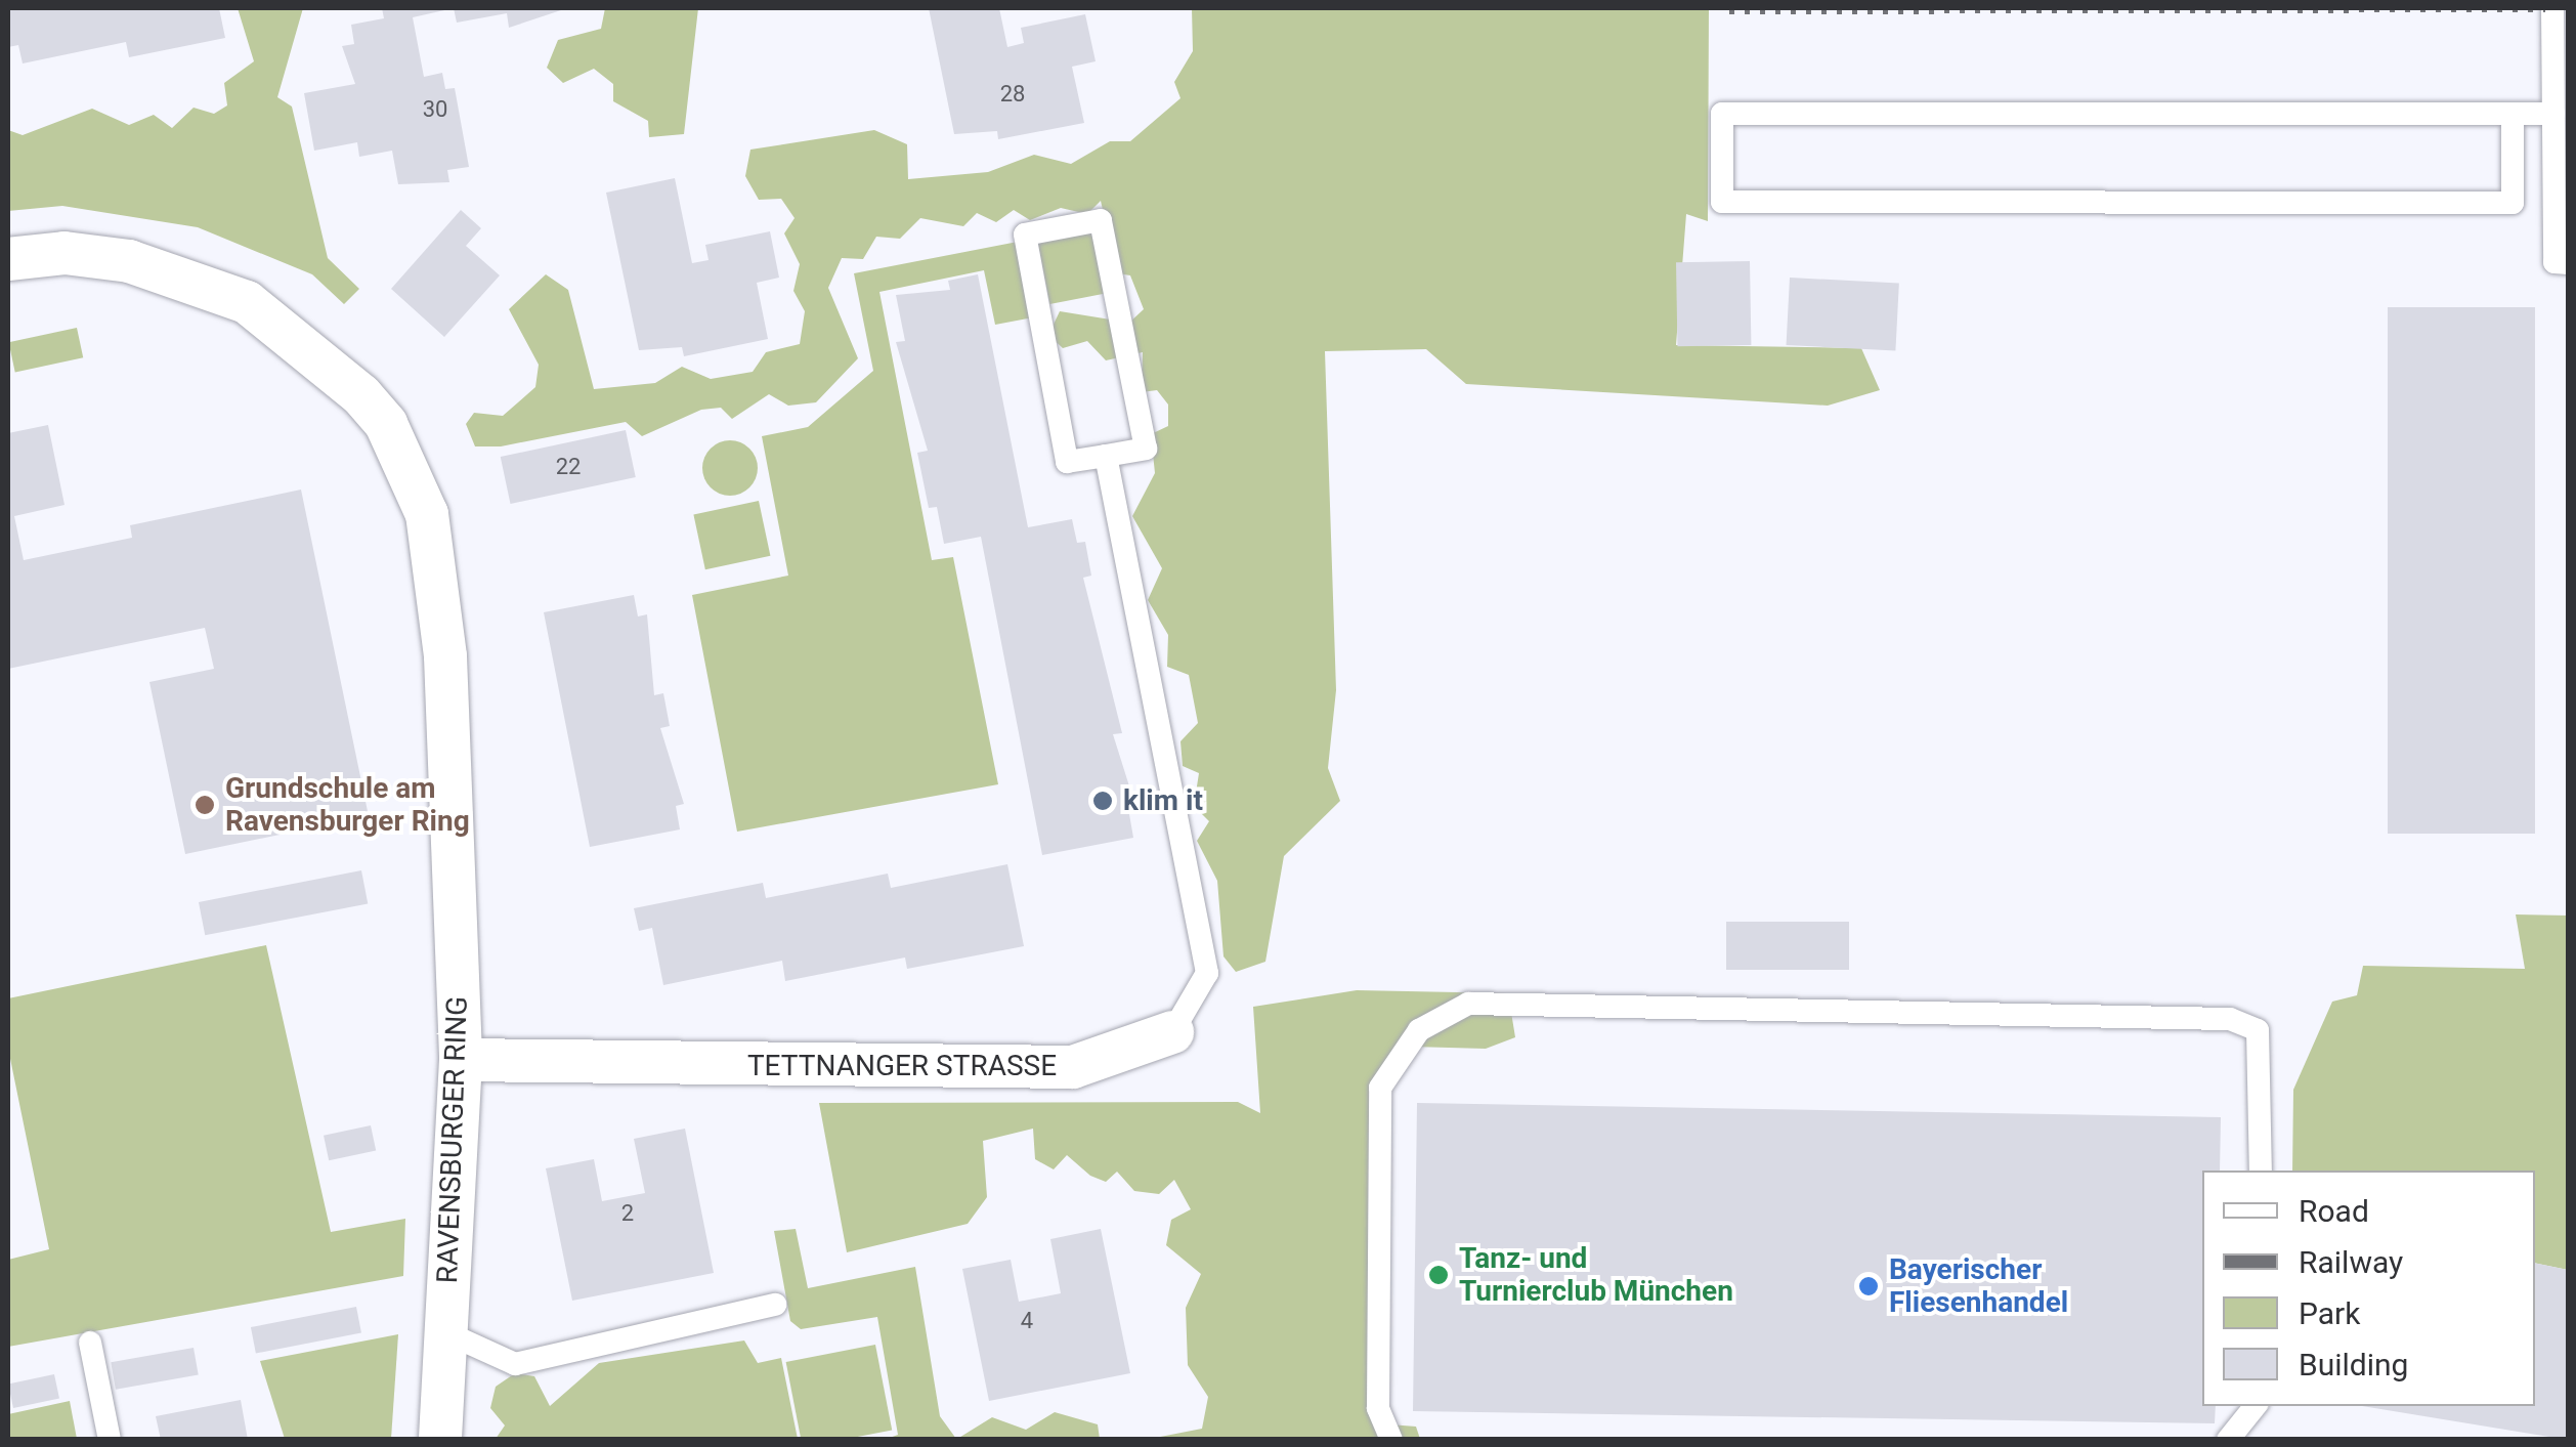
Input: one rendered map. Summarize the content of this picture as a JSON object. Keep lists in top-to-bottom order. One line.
{"streets":{"street":["TETTNANGER STRASSE","RAVENSBURGER RING"]},"crossings":[["TETTNANGER STRASSE","RAVENSBURGER RING"]],"places":["klim it","Grundschule am Ravensburger Ring","Tanz- und Turnierclub München","Bayerischer Fliesenhandel"],"house_numbers":["28","30","22","2","4"],"legend":["Road","Railway","Park","Building"]}
